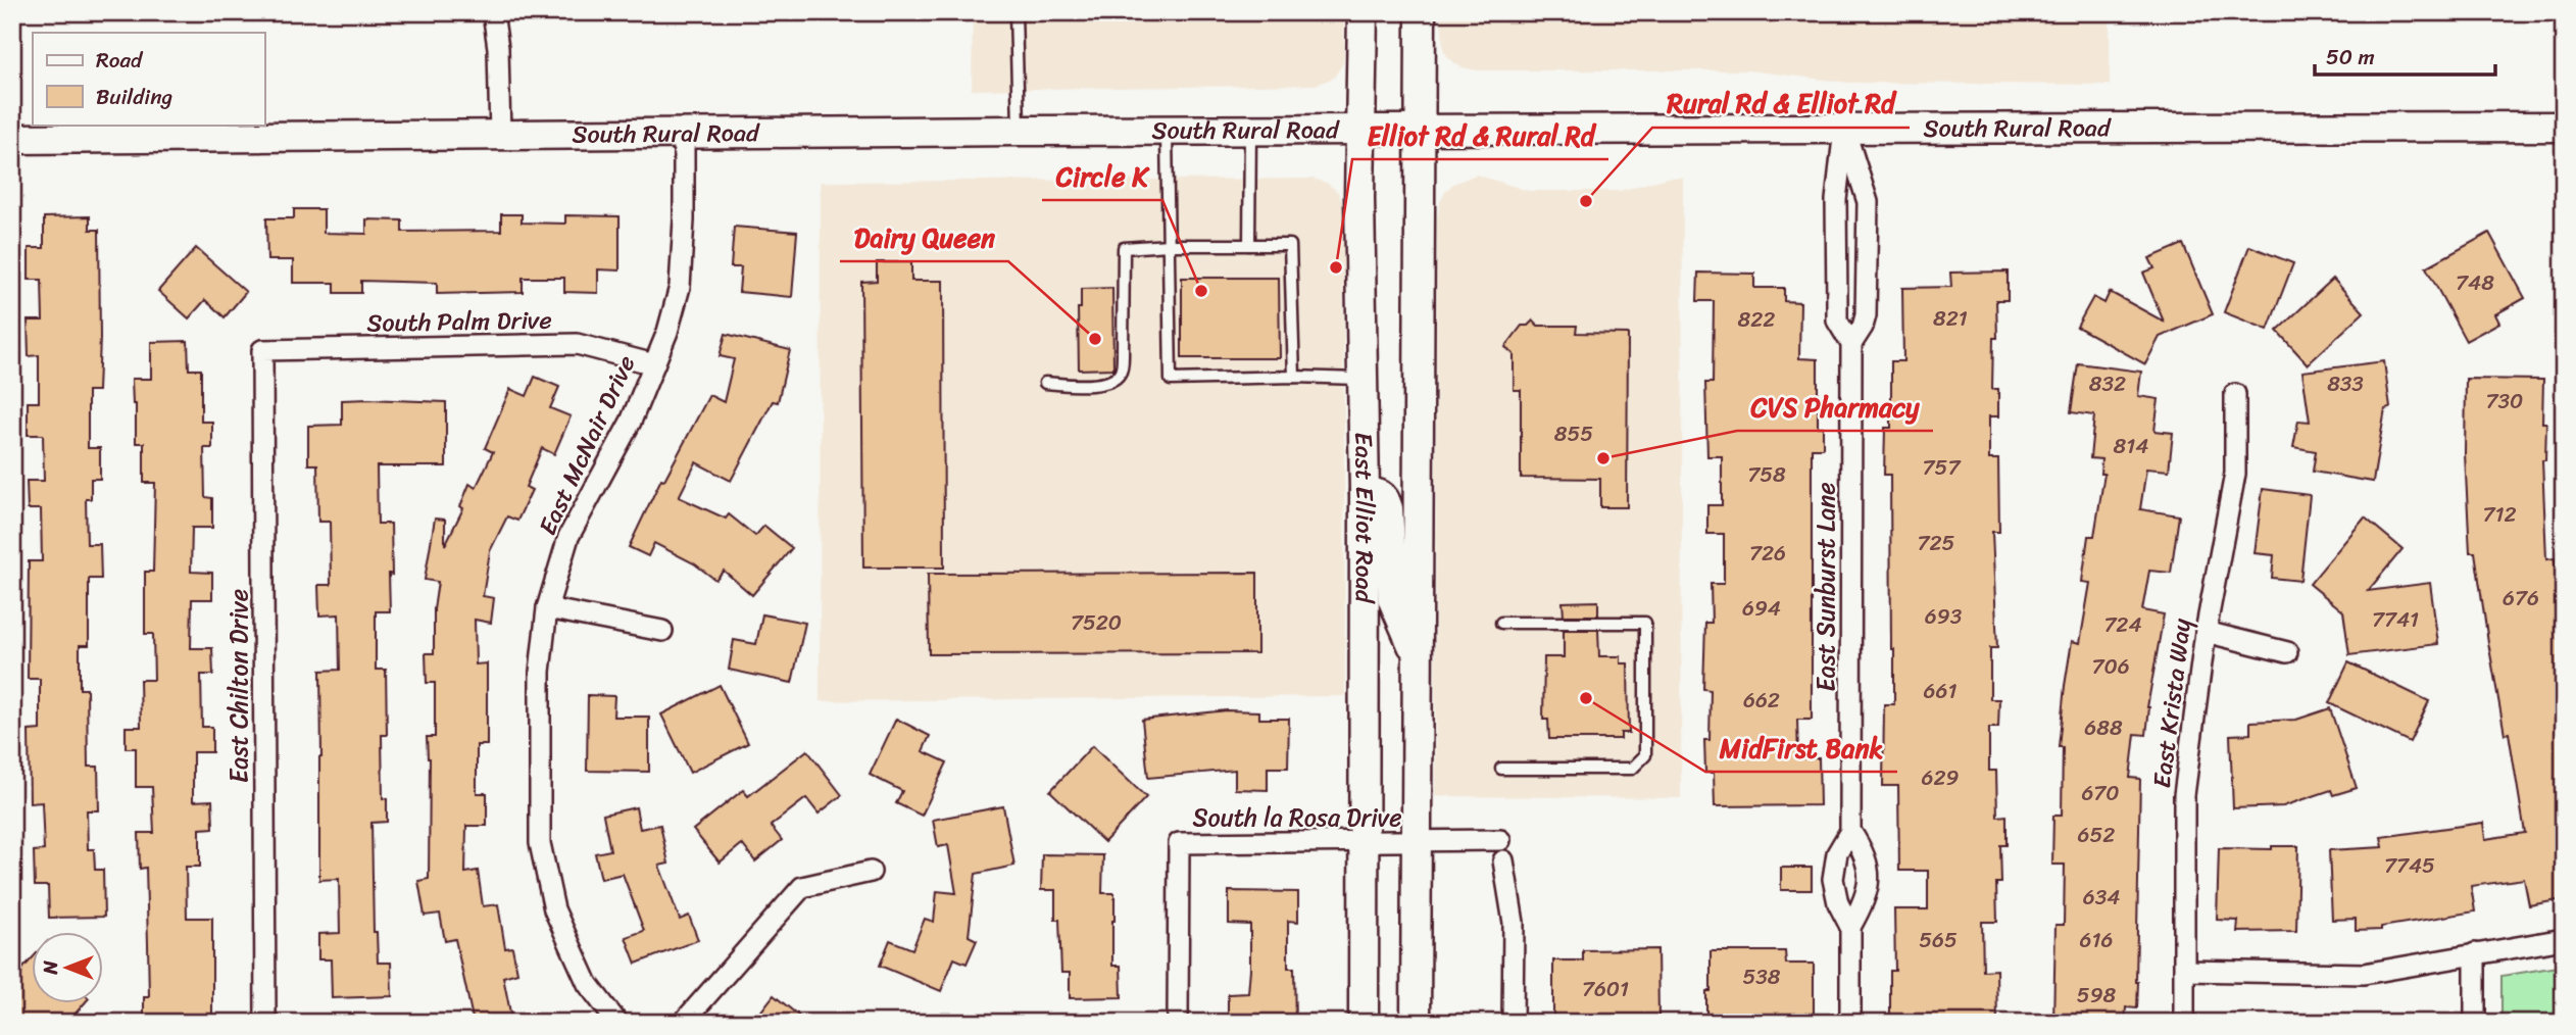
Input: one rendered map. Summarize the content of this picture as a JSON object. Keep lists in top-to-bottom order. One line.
{"streets":{"main road":["South Rural Road","East Elliot Road"],"street":["South Palm Drive","East McNair Drive","East Sunburst Lane","East Chilton Drive","East Krista Way","South la Rosa Drive"]},"crossings":[["South Rural Road","East McNair Drive"],["South Rural Road","East Elliot Road"],["South Rural Road","East Sunburst Lane"],["South Palm Drive","East McNair Drive"],["South Palm Drive","East Chilton Drive"],["East Elliot Road","South la Rosa Drive"]],"places":["Rural Rd & Elliot Rd","Elliot Rd & Rural Rd","Circle K","Dairy Queen","CVS Pharmacy","MidFirst Bank"],"house_numbers":["748","821","822","832","833","730","855","814","757","758","712","725","726","676","694","693","7741","7520","724","706","661","662","688","629","670","652","7745","634","565","616","538","7601","598"],"legend":["Road","Building"],"scale_bar":"50 m","north":"left"}
